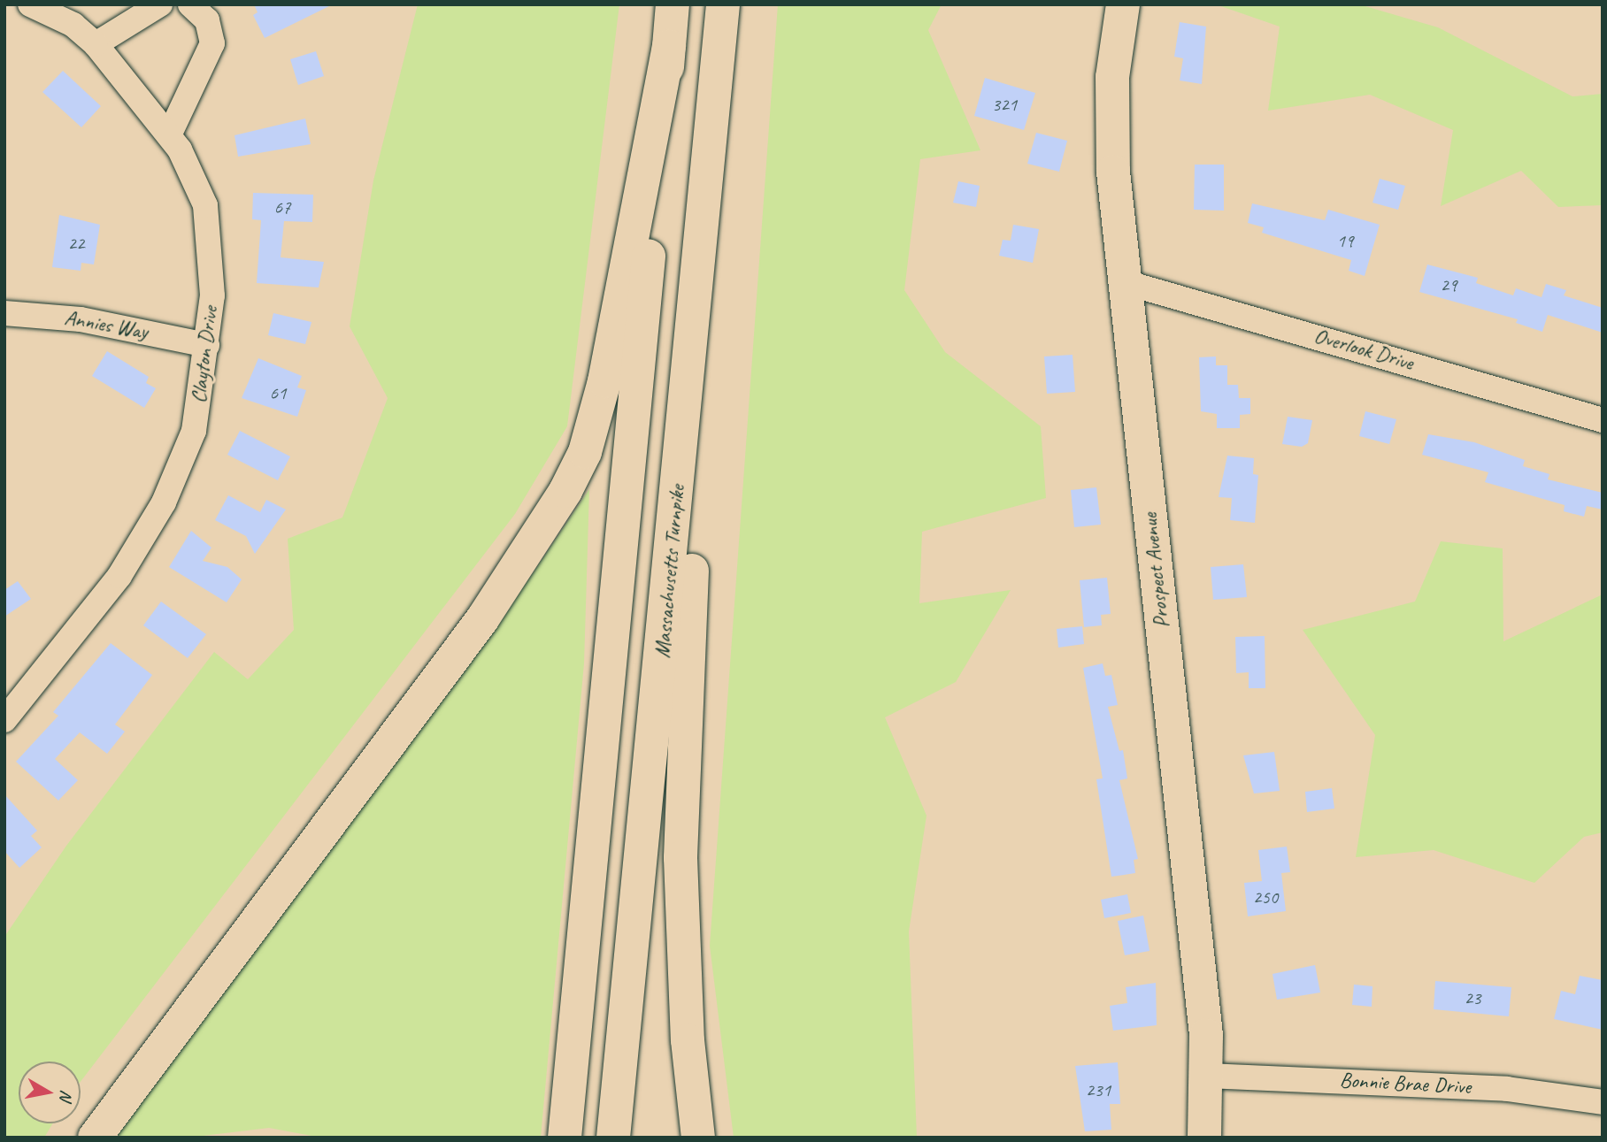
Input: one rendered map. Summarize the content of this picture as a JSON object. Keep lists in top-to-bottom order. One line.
{"streets":{"main road":["Prospect Avenue","Massachusetts Turnpike"],"street":["Annies Way","Overlook Drive","Clayton Drive","Bonnie Brae Drive"]},"crossings":[["Annies Way","Clayton Drive"],["Overlook Drive","Prospect Avenue"],["Prospect Avenue","Bonnie Brae Drive"]],"house_numbers":["321","67","19","22","29","61","250","23","231"],"north":"right"}
